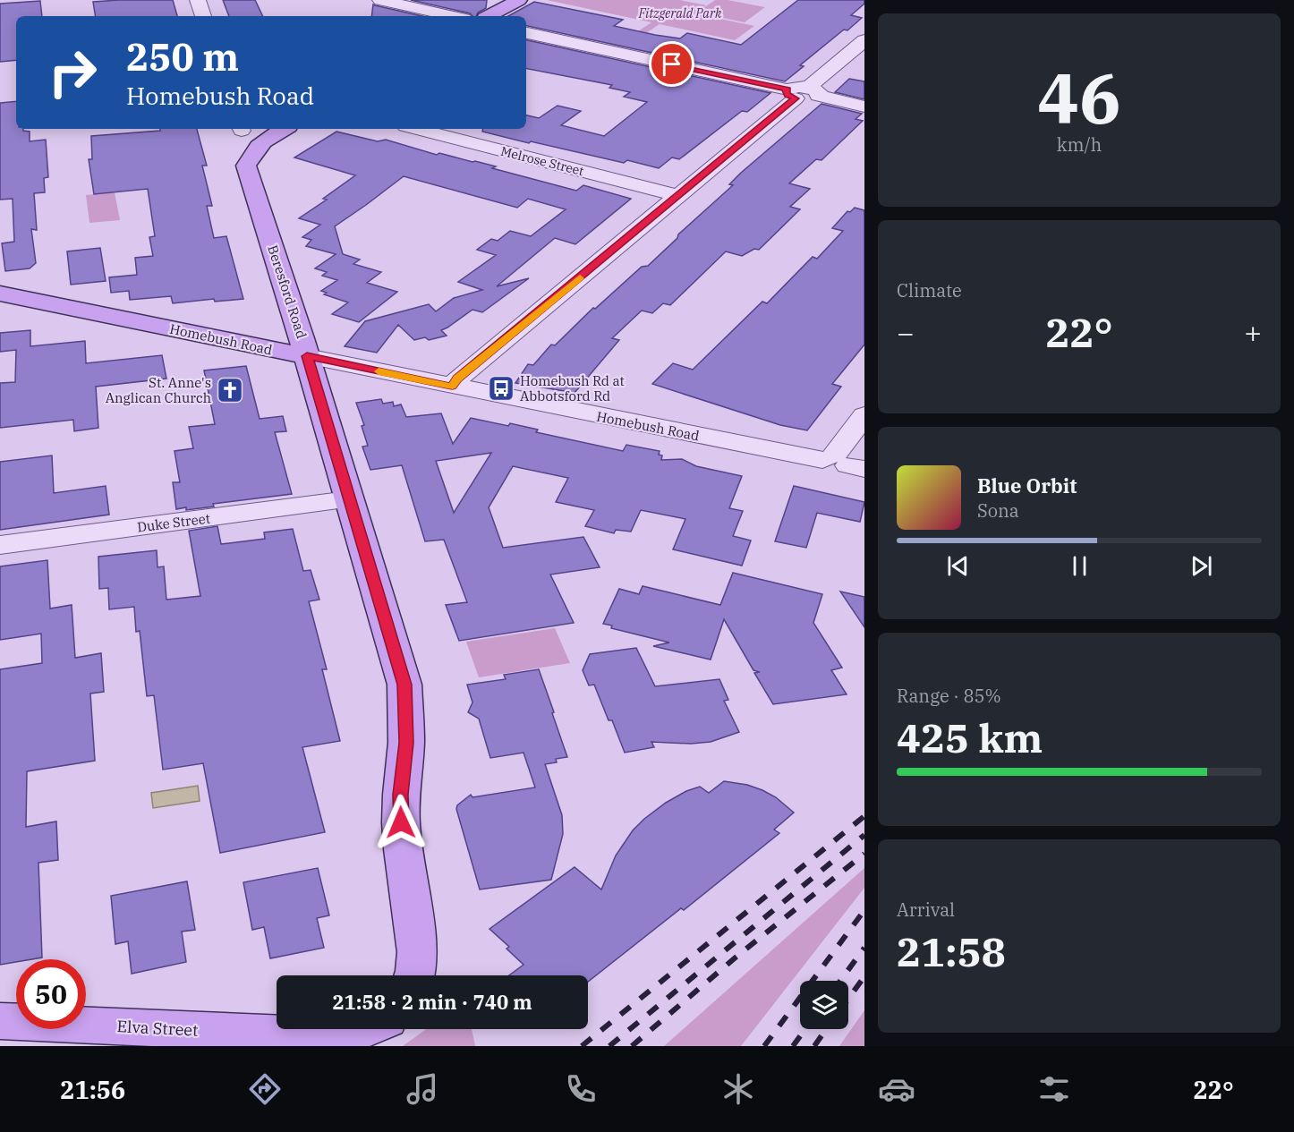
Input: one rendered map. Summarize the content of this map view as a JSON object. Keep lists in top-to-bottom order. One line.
{"streets":{"main road":["Beresford Road","Homebush Road","Elva Street"],"street":["Melrose Street","Duke Street"]},"crossings":[["Beresford Road","Homebush Road"],["Beresford Road","Duke Street"]],"parks":["Fitzgerald Park"],"places":{"bus stop":["Homebush Rd at Abbotsford Rd"],"church":["St. Anne's Anglican Church"]},"page":{"tile":[["46","km/h"],"Climate",["Range · 85%","425 km"],["Arrival","21:58"]],"turn":["250 m","Homebush Road"],"heat":["−","22°","+"],"song":["Blue Orbit","Sona"],"limit":"50","trip":"21:58 · 2 min · 740 m","tabs":["21:56","22°"]}}
